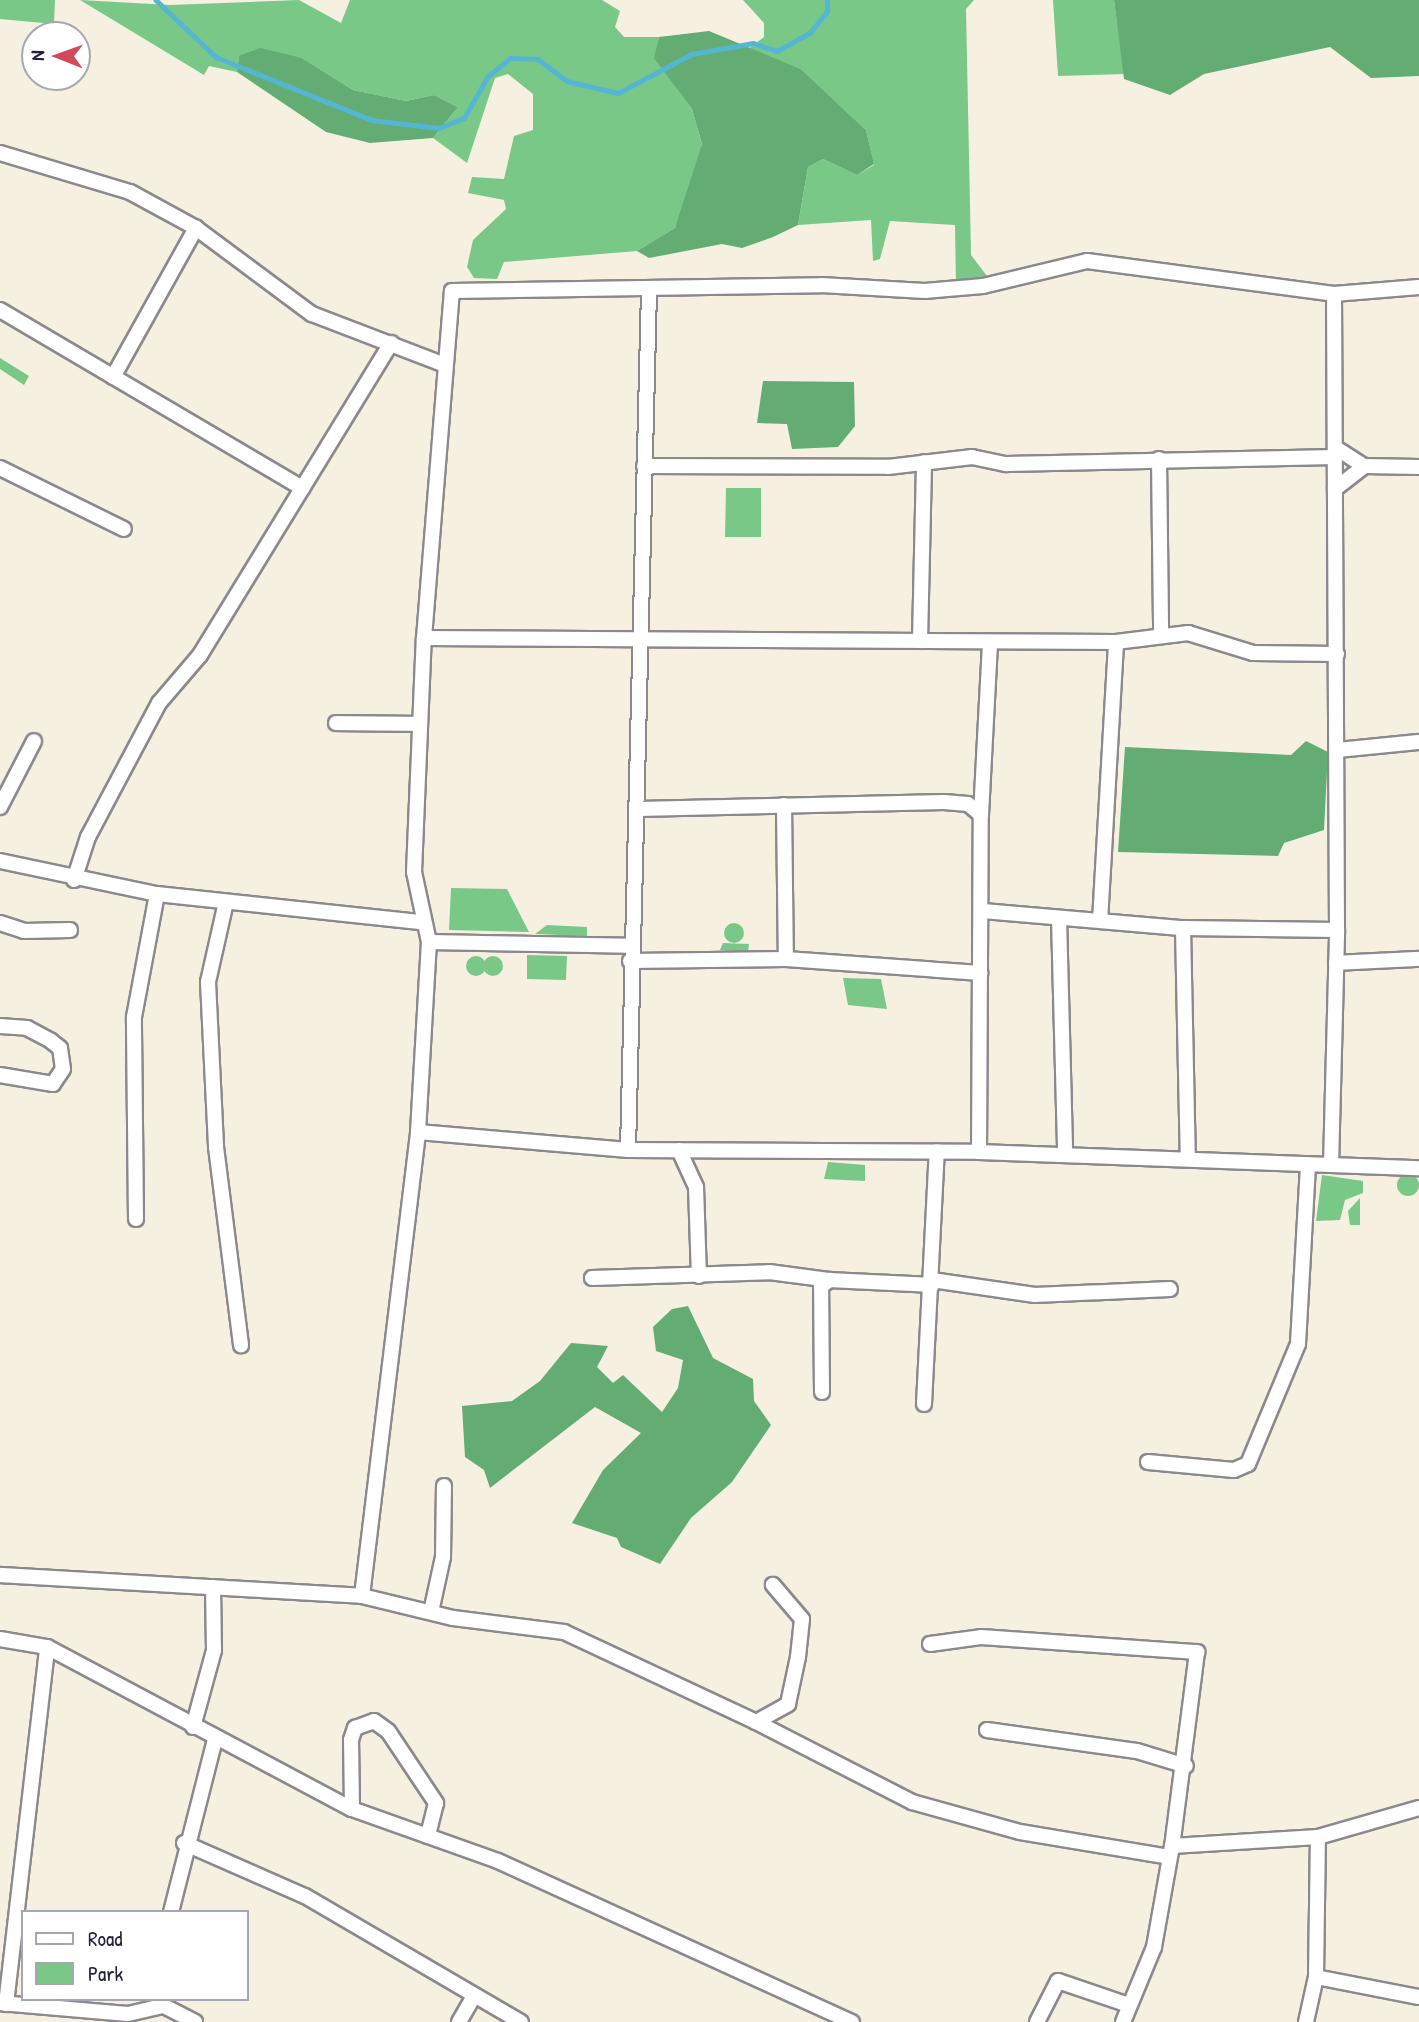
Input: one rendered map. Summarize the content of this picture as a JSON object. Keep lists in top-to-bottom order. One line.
{"legend":["Road","Park"],"north":"left"}
